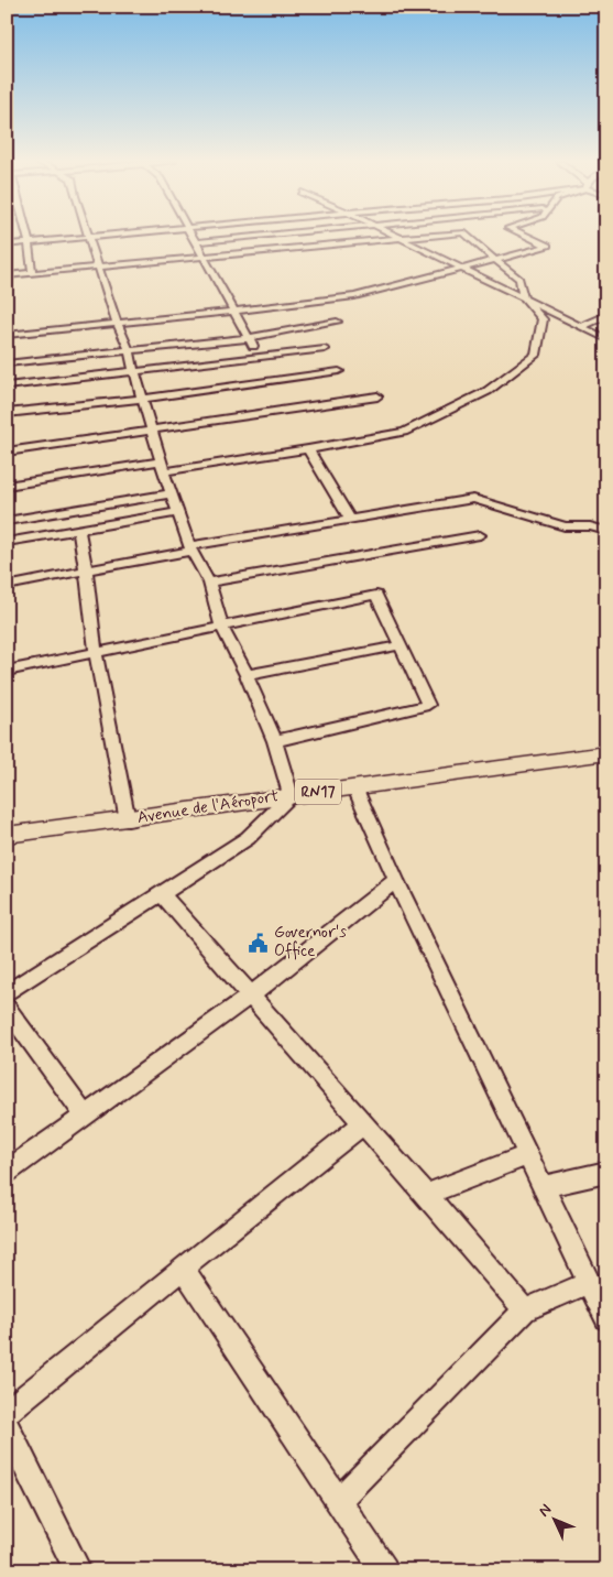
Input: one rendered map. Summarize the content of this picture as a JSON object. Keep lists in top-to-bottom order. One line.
{"streets":{"main road":["RN17","Avenue de l'Aéroport"]},"places":{"public building":["Governor's Office"]},"north":"top left"}
